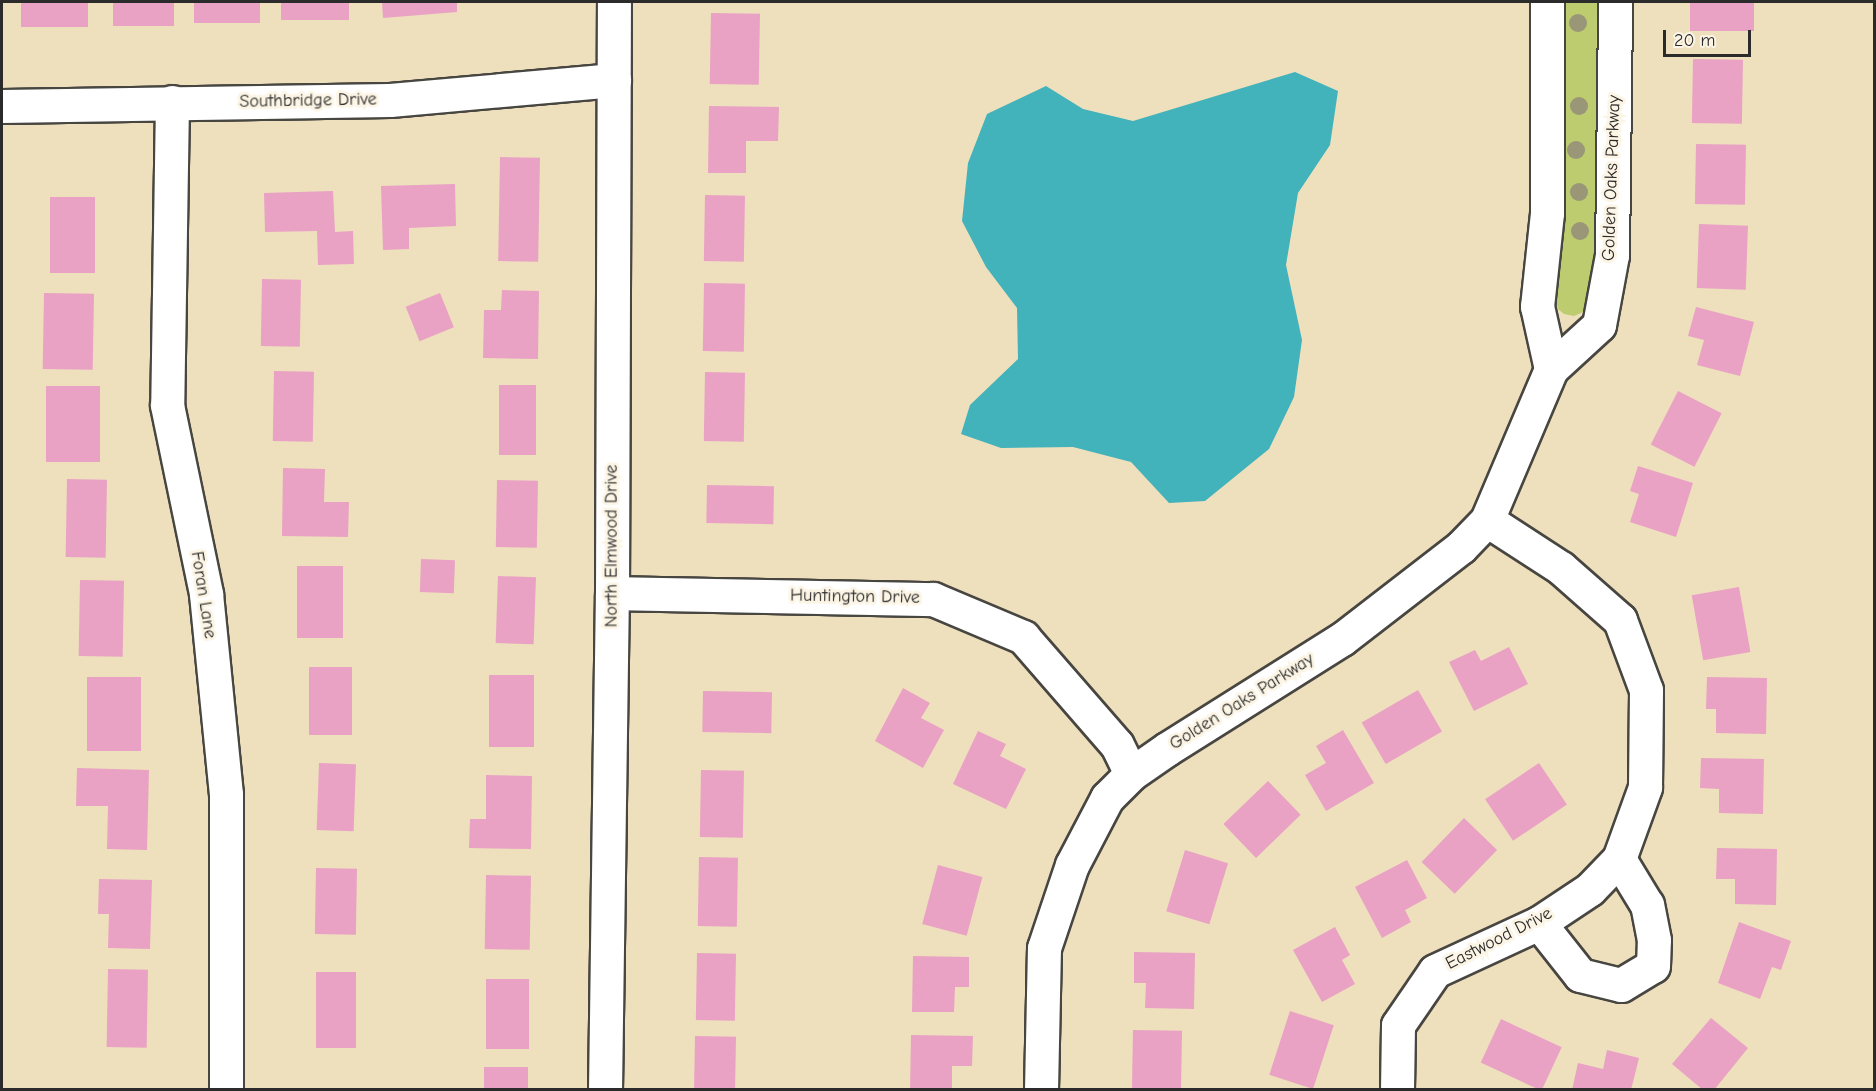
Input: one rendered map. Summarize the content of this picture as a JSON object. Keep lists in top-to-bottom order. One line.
{"streets":{"street":["Southbridge Drive","Golden Oaks Parkway","North Elmwood Drive","Foran Lane","Huntington Drive","Eastwood Drive"]},"crossings":[["Southbridge Drive","North Elmwood Drive"],["Southbridge Drive","Foran Lane"],["Golden Oaks Parkway","Huntington Drive"],["Golden Oaks Parkway","Eastwood Drive"],["North Elmwood Drive","Huntington Drive"]],"scale_bar":"20 m"}
